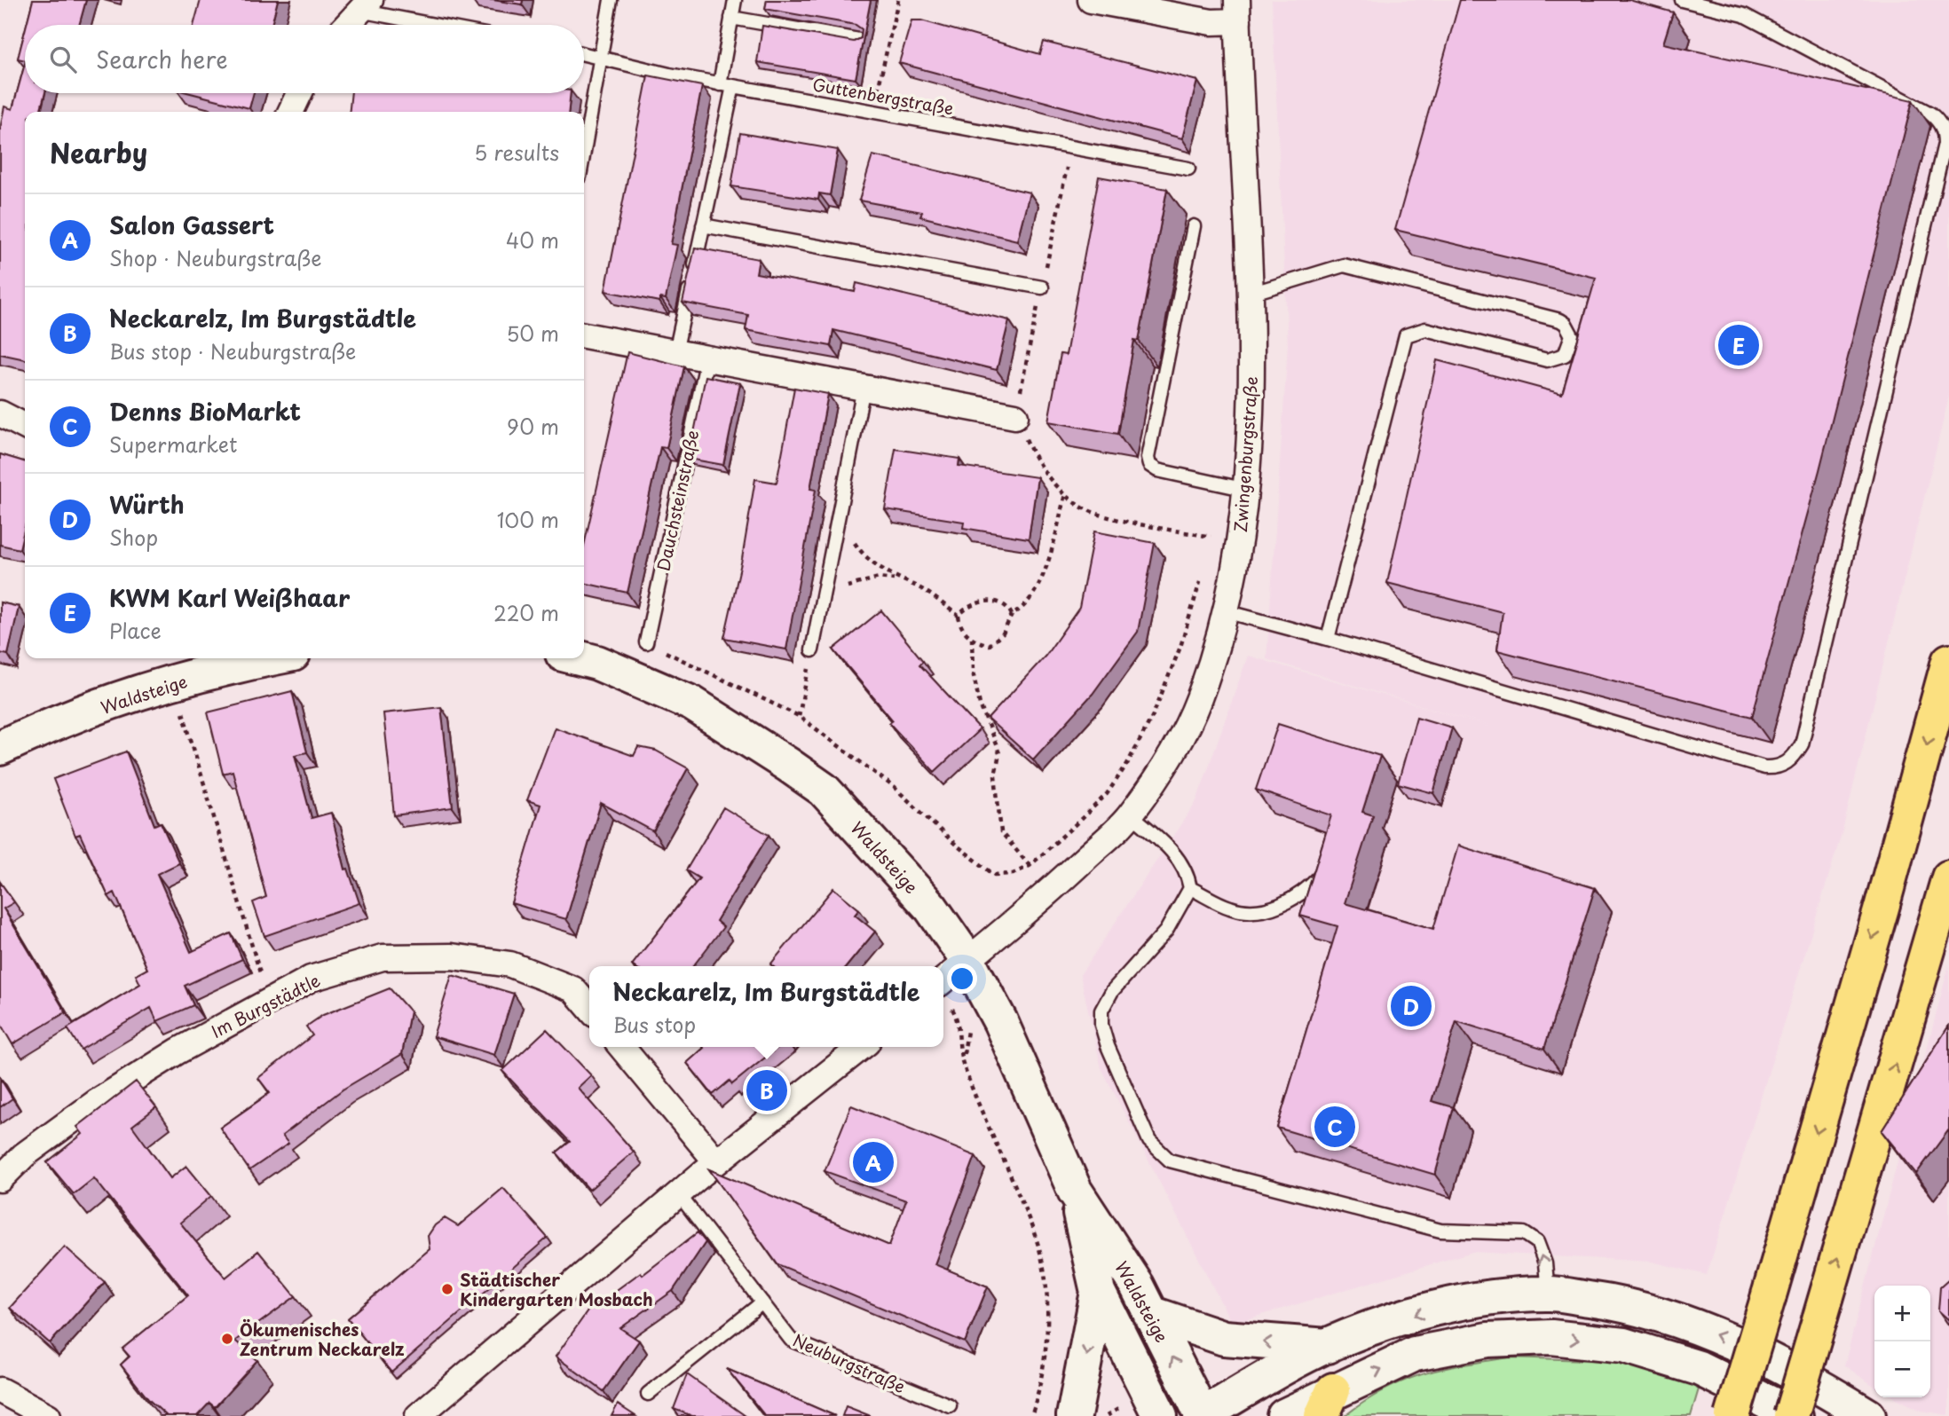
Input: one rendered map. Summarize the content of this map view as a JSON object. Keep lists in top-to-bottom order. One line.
{"streets":{"street":["Zwingenburgstraße","Waldsteige","Im Burgstädtle"],"lane":["Guttenbergstraße","Dauchsteinstraße","Neuburgstraße"]},"crossings":[["Zwingenburgstraße","Waldsteige"]],"places":["Städtischer Kindergarten Mosbach","Ökumenisches Zentrum Neckarelz"],"page":{"search":"Search here","heading":["Nearby","5 results"],"list":[{"mark":"A","name":"Salon Gassert","note":"Shop · Neuburgstraße","value":"40 m"},{"mark":"B","name":"Neckarelz, Im Burgstädtle","note":"Bus stop · Neuburgstraße","value":"50 m"},{"mark":"C","name":"Denns BioMarkt","note":"Supermarket","value":"90 m"},{"mark":"D","name":"Würth","note":"Shop","value":"100 m"},{"mark":"E","name":"KWM Karl Weißhaar","note":"Place","value":"220 m"}],"pins":["E","D","B","C","A"],"popup":["Neckarelz, Im Burgstädtle","Bus stop"],"map_buttons":["+","−"]}}
